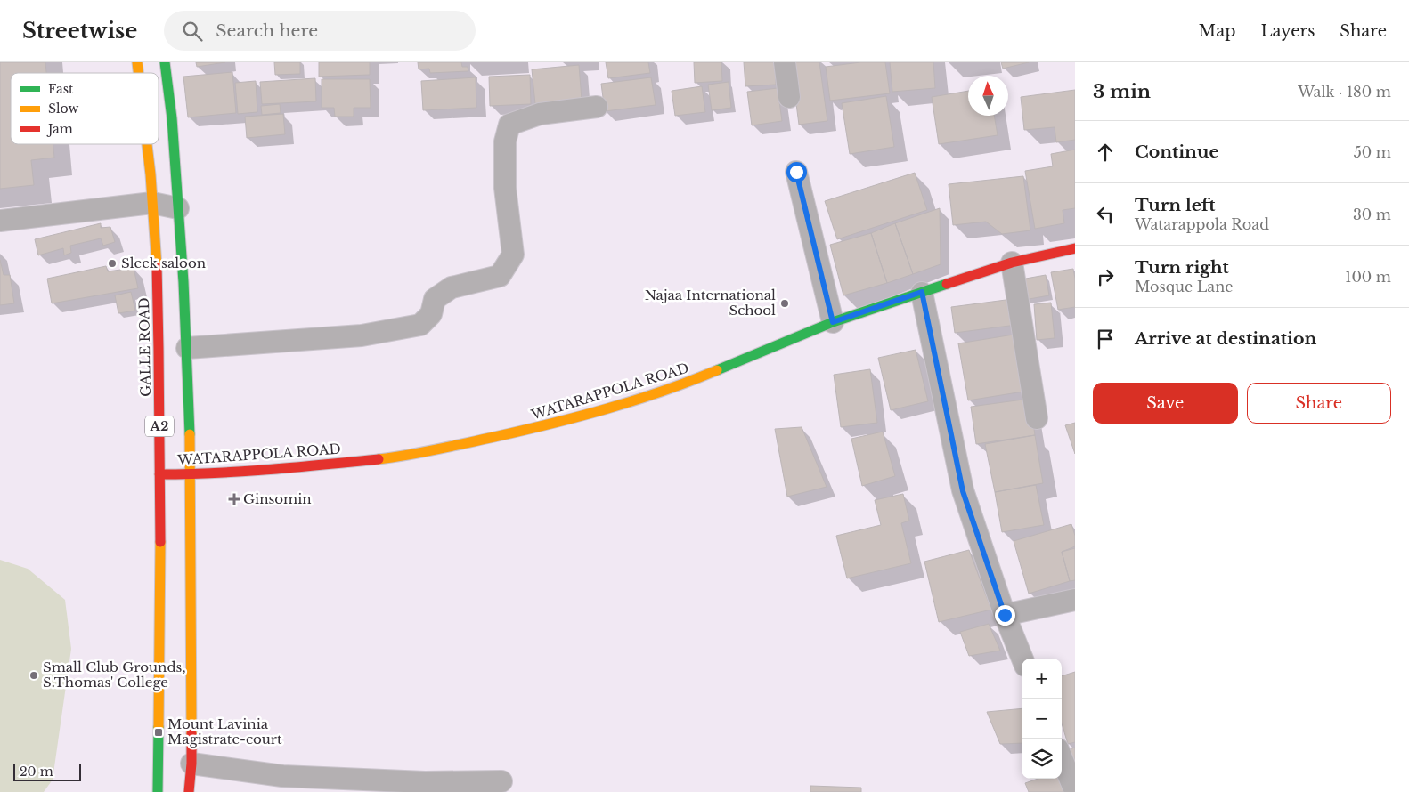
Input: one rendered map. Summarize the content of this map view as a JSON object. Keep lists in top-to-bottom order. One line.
{"streets":{"main road":["GALLE ROAD","WATARAPPOLA ROAD","A2"]},"crossings":[["GALLE ROAD","WATARAPPOLA ROAD"],["WATARAPPOLA ROAD","A2"]],"places":{"other":["Sleek saloon","Najaa International School","Small Club Grounds, S.Thomas' College"],"health":["Ginsomin"],"transit":["Mount Lavinia Magistrate-court"]},"legend":["Fast","Slow","Jam"],"scale_bar":"20 m","north":"top","page":{"header":"Streetwise","search":"Search here","nav":["Map","Layers","Share"],"heading":["3 min","Walk · 180 m"],"list":[["Continue","50 m"],["Turn left","Watarappola Road","30 m"],["Turn right","Mosque Lane","100 m"],"Arrive at destination"],"buttons":["Save","Share"],"map_buttons":["+","−"],"scale":"20 m"}}
